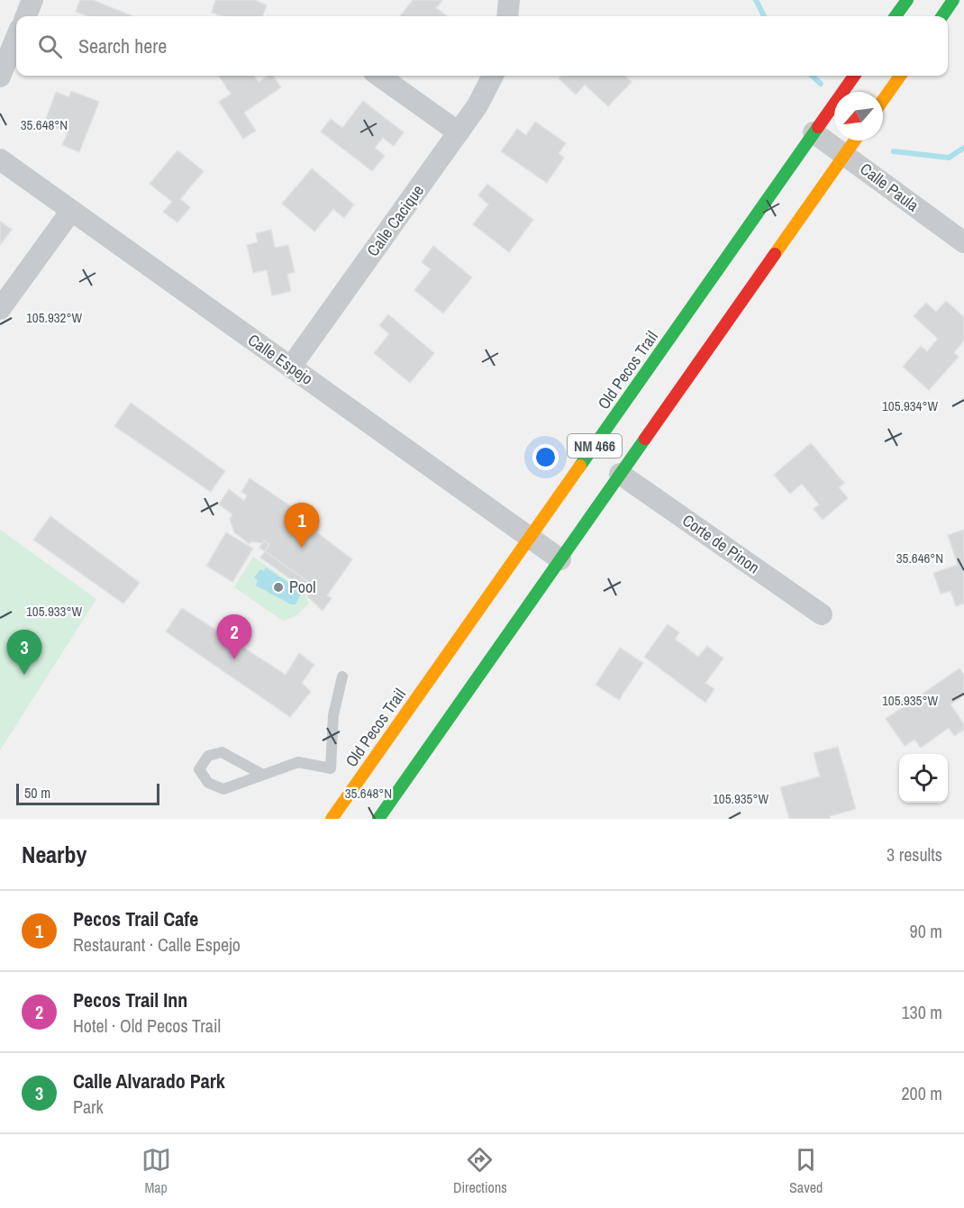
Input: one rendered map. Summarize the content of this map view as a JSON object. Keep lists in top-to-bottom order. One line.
{"streets":{"main road":["Old Pecos Trail","NM 466"],"street":["Calle Paula","Calle Cacique","Calle Espejo","Corte de Pinon"]},"crossings":[["Calle Paula","Old Pecos Trail"],["Calle Paula","NM 466"],["Calle Cacique","Calle Espejo"],["Calle Espejo","Old Pecos Trail"],["Calle Espejo","NM 466"],["NM 466","Corte de Pinon"]],"places":["Pool"],"scale_bar":"50 m","north":"bottom left","page":{"search":"Search here","pins":["1","2","3"],"scale":"50 m","heading":["Nearby","3 results"],"list":[{"mark":"1","name":"Pecos Trail Cafe","note":"Restaurant · Calle Espejo","value":"90 m"},{"mark":"2","name":"Pecos Trail Inn","note":"Hotel · Old Pecos Trail","value":"130 m"},{"mark":"3","name":"Calle Alvarado Park","note":"Park","value":"200 m"}],"nav":["Map","Directions","Saved"]},"coordinates":["35.648°N","105.932°W","105.934°W","35.646°N","105.933°W","105.935°W"]}
